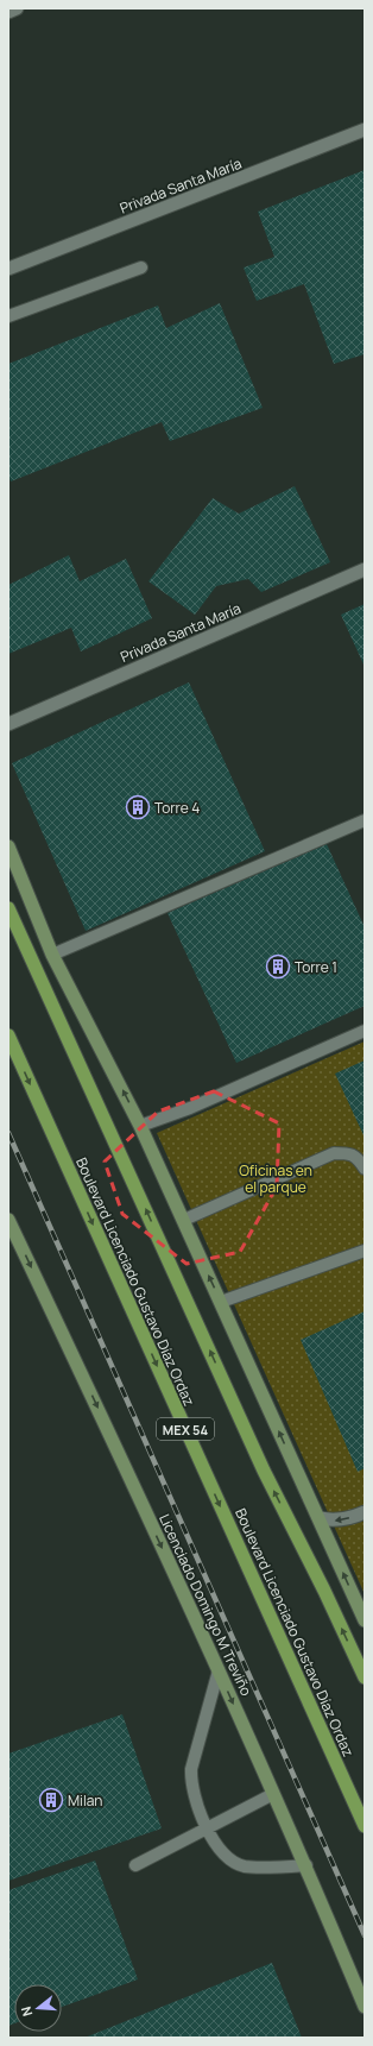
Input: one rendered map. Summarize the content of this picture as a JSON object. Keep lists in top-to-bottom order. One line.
{"streets":{"main road":["Boulevard Licenciado Gustavo Díaz Ordaz","MEX 54","Licenciado Domingo M Treviño"],"street":["Privada Santa María"]},"one_way":["Licenciado Domingo M Treviño"],"parks":["Oficinas en el parque"],"places":{"building":["Torre 4","Torre 1","Milan"]},"north":"left"}
